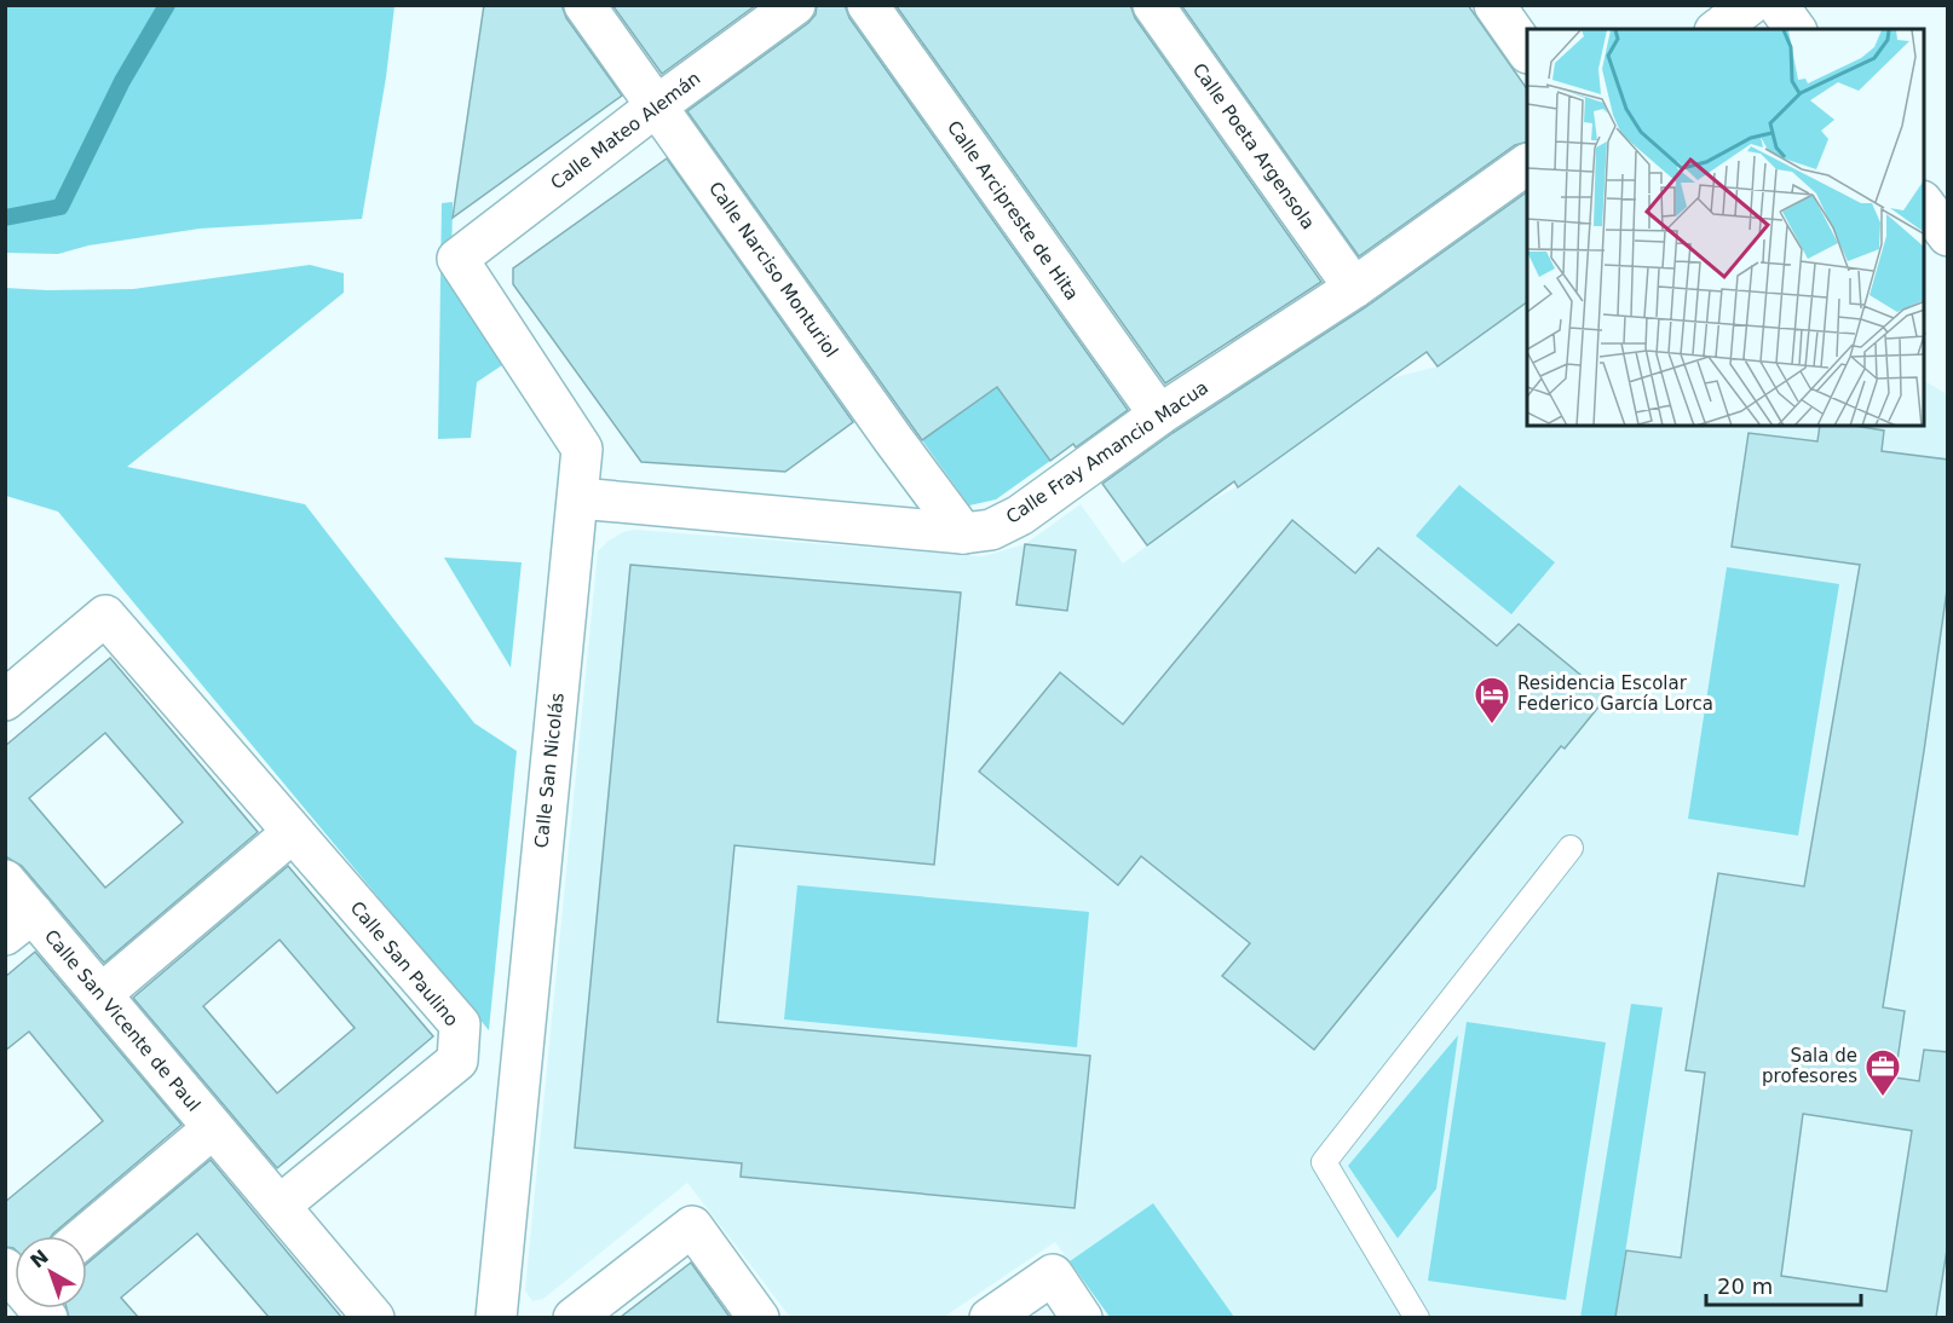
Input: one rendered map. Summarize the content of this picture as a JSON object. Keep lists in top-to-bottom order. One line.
{"streets":{"street":["Calle Mateo Alemán","Calle Poeta Argensola","Calle Arcipreste de Hita","Calle Narciso Monturiol","Calle Fray Amancio Macua","Calle San Nicolás","Calle San Paulino","Calle San Vicente de Paul"]},"crossings":[["Calle Mateo Alemán","Calle Narciso Monturiol"],["Calle Mateo Alemán","Calle San Nicolás"],["Calle Poeta Argensola","Calle Fray Amancio Macua"],["Calle Arcipreste de Hita","Calle Fray Amancio Macua"],["Calle Narciso Monturiol","Calle Fray Amancio Macua"],["Calle Fray Amancio Macua","Calle San Nicolás"],["Calle San Paulino","Calle San Vicente de Paul"]],"places":{"hotel":["Residencia Escolar Federico García Lorca"],"office":["Sala de profesores"]},"scale_bar":"20 m","north":"top left"}
